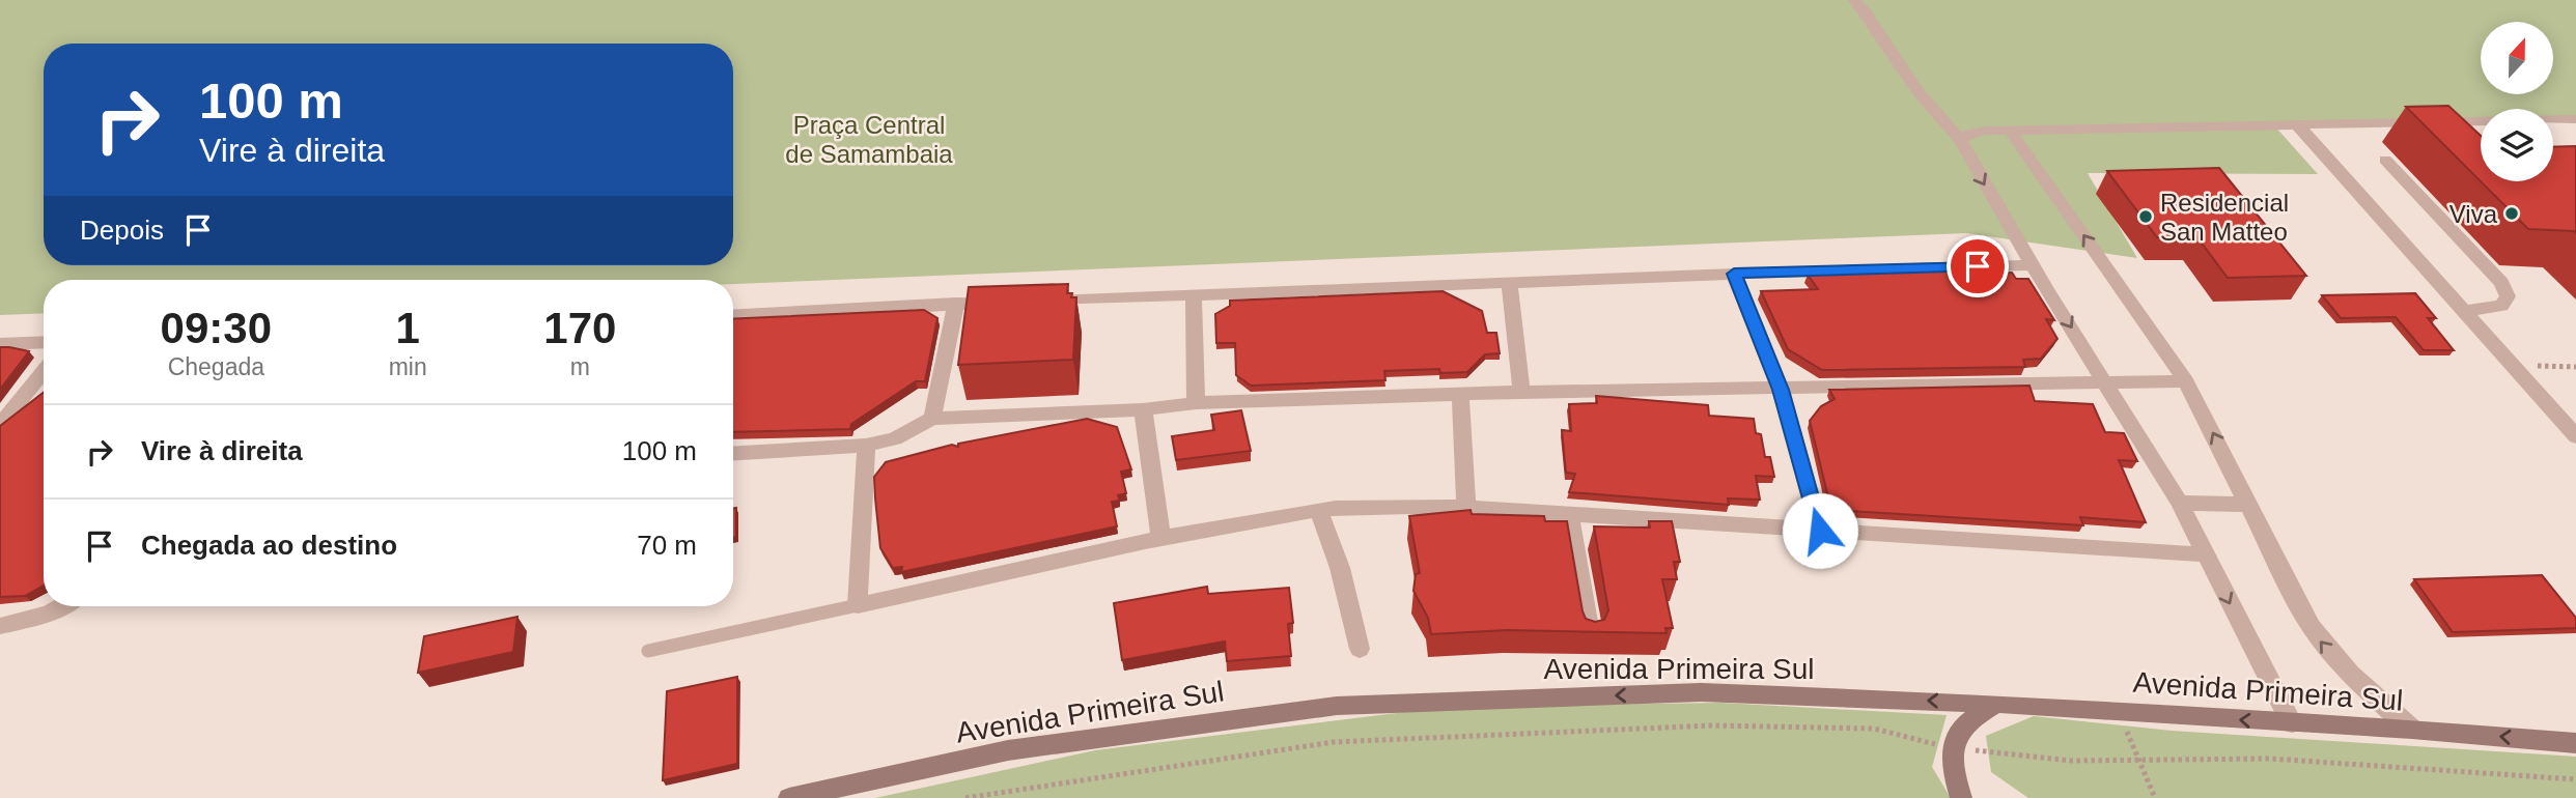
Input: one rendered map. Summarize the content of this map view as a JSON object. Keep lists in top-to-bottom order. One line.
{"streets":{"main road":["Avenida Primeira Sul"]},"one_way":["Avenida Primeira Sul"],"parks":["Praça Central de Samambaia"],"places":["Viva","Residencial San Matteo"],"north":"top","page":{"turn":["100 m","Vire à direita"],"then":"Depois","eta":["09:30","Chegada","1","min","170","m"],"list":[{"name":"Vire à direita","value":"100 m"},{"name":"Chegada ao destino","value":"70 m"}]}}
